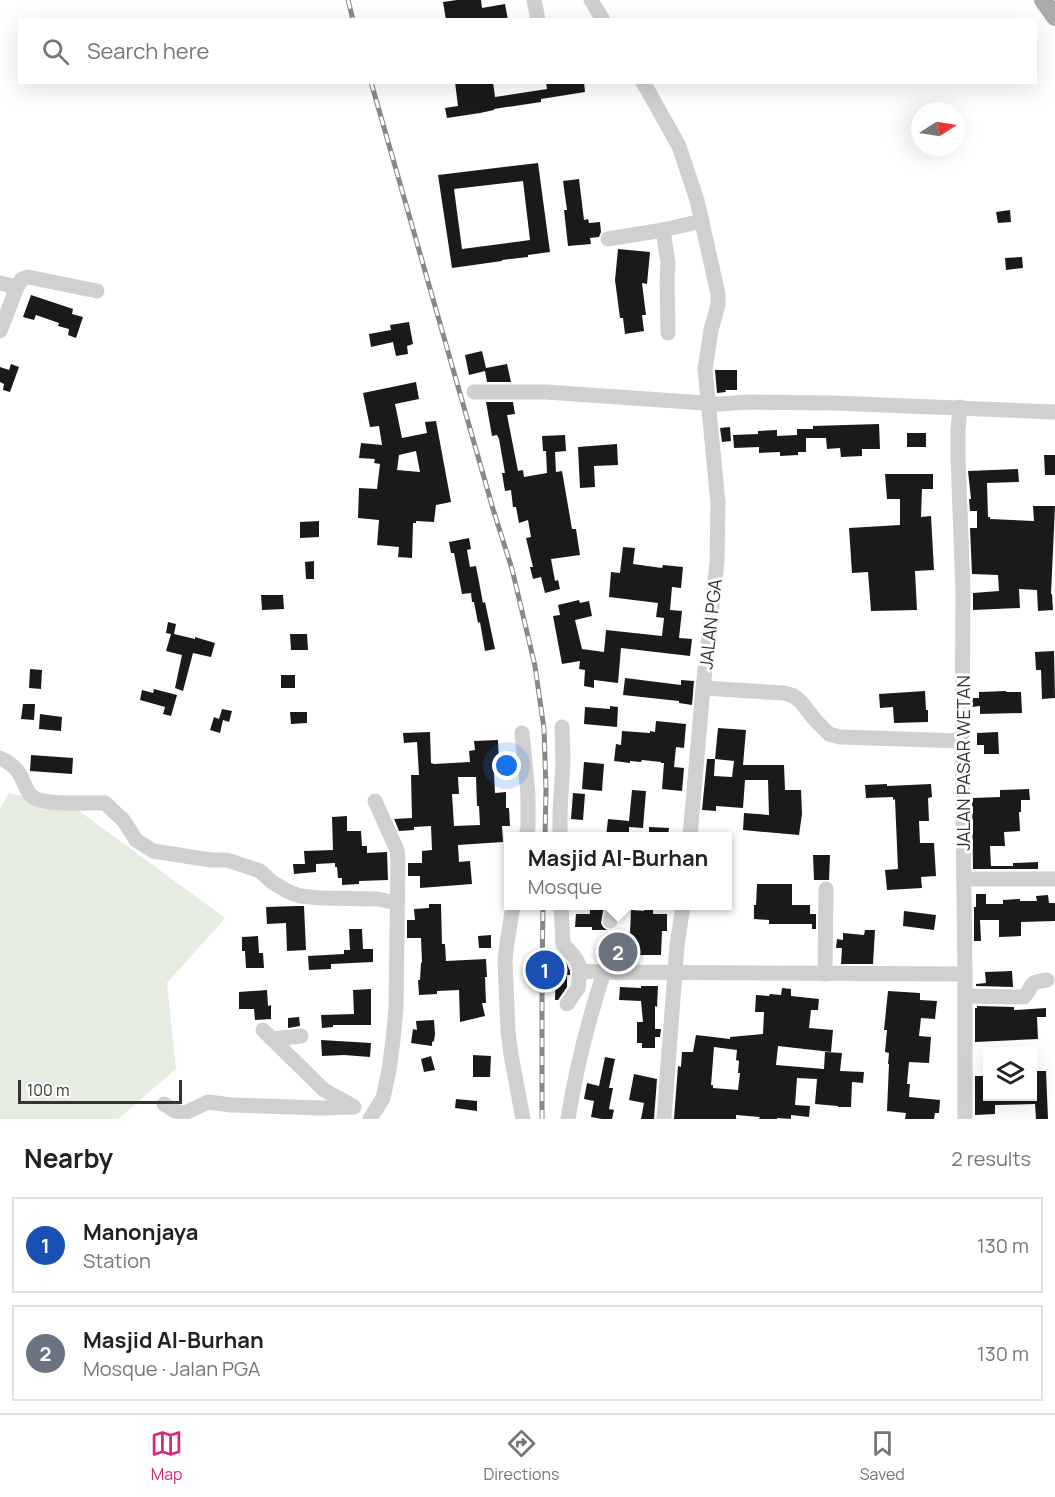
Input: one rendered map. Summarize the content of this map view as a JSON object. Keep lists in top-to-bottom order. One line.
{"streets":{"street":["JALAN PGA","JALAN PASAR WETAN"]},"scale_bar":"100 m","north":"right","page":{"search":"Search here","popup":["Masjid Al-Burhan","Mosque"],"pins":["2","1"],"scale":"100 m","heading":["Nearby","2 results"],"list":[{"mark":"1","name":"Manonjaya","note":"Station","value":"130 m"},{"mark":"2","name":"Masjid Al-Burhan","note":"Mosque · Jalan PGA","value":"130 m"}],"nav":["Map","Directions","Saved"]}}
